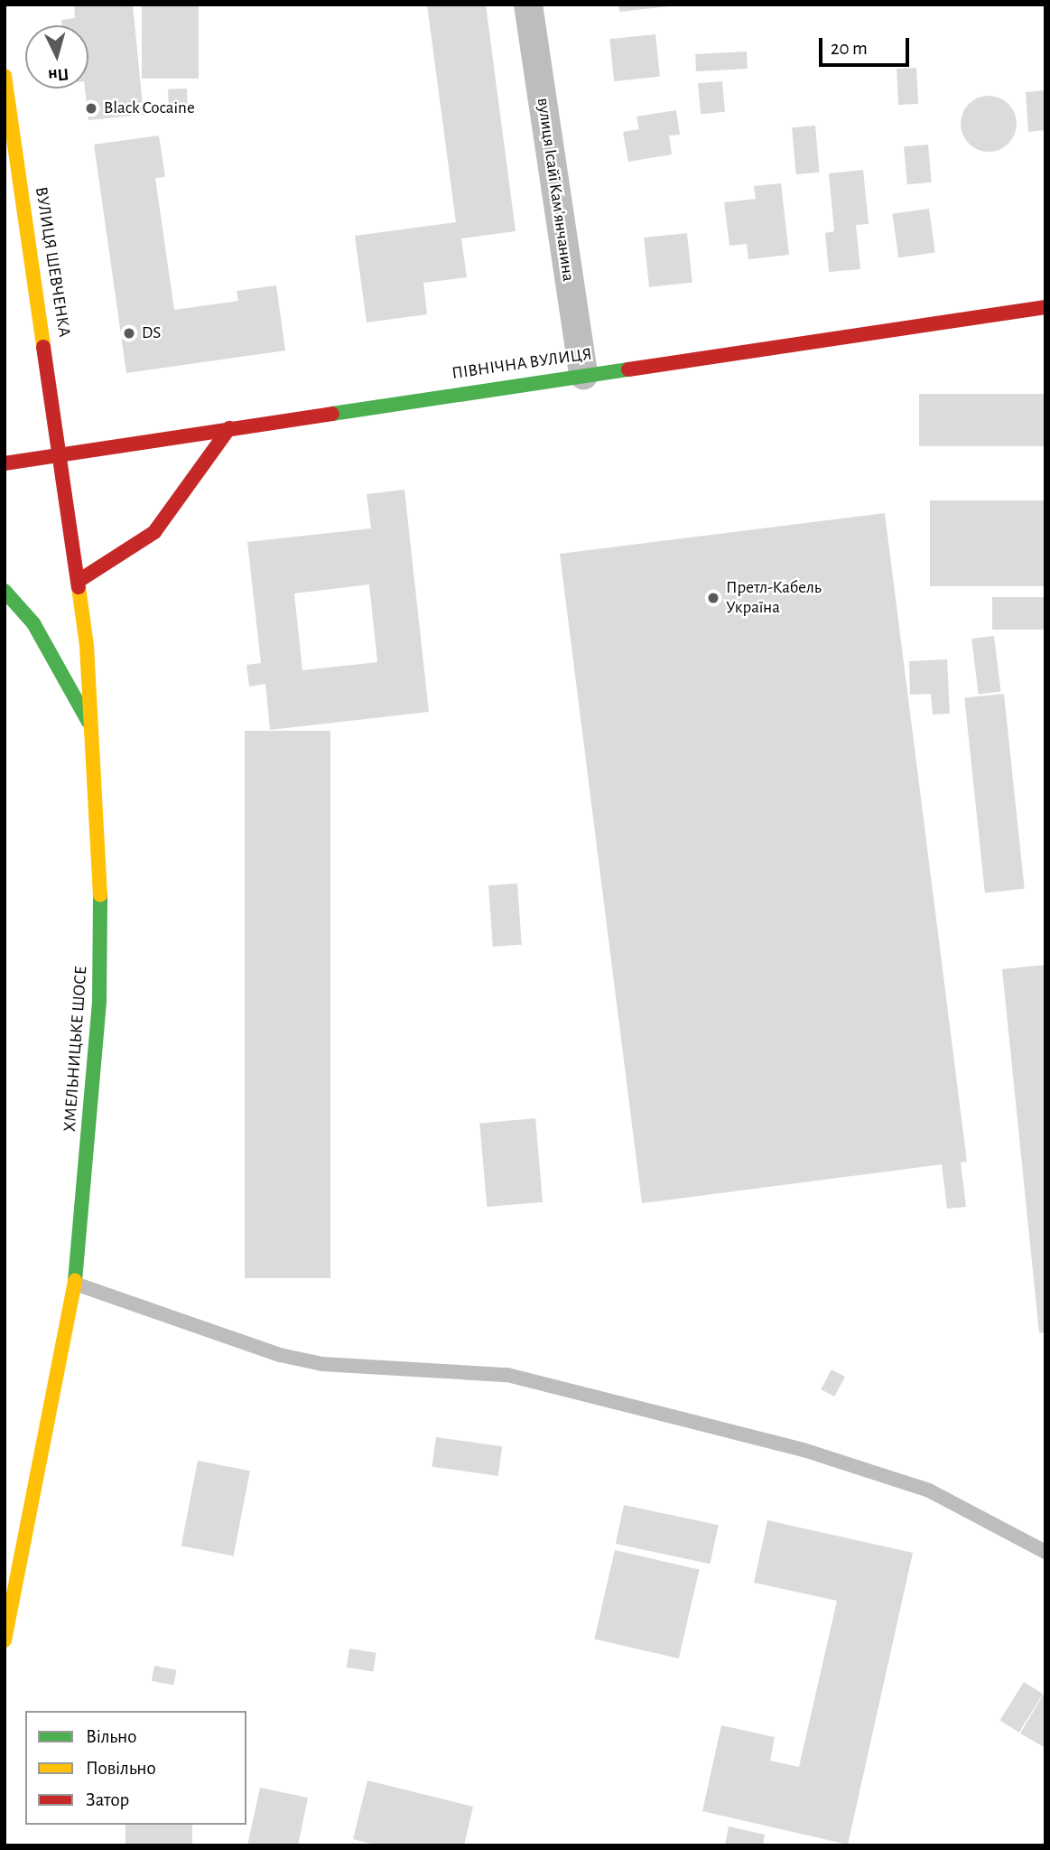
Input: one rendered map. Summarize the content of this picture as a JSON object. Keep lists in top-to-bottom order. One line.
{"streets":{"street":["вулиця Ісайї Камʼянчанина","ВУЛИЦЯ ШЕВЧЕНКА","ПІВНІЧНА ВУЛИЦЯ","ХМЕЛЬНИЦЬКЕ ШОСЕ"]},"crossings":[["вулиця Ісайї Камʼянчанина","ПІВНІЧНА ВУЛИЦЯ"],["ВУЛИЦЯ ШЕВЧЕНКА","ПІВНІЧНА ВУЛИЦЯ"],["ВУЛИЦЯ ШЕВЧЕНКА","ХМЕЛЬНИЦЬКЕ ШОСЕ"],["ПІВНІЧНА ВУЛИЦЯ","ХМЕЛЬНИЦЬКЕ ШОСЕ"]],"places":["Black Cocaine","DS","Претл-Кабель Україна"],"legend":["Вільно","Повільно","Затор"],"scale_bar":"20 m","north":"bottom"}
